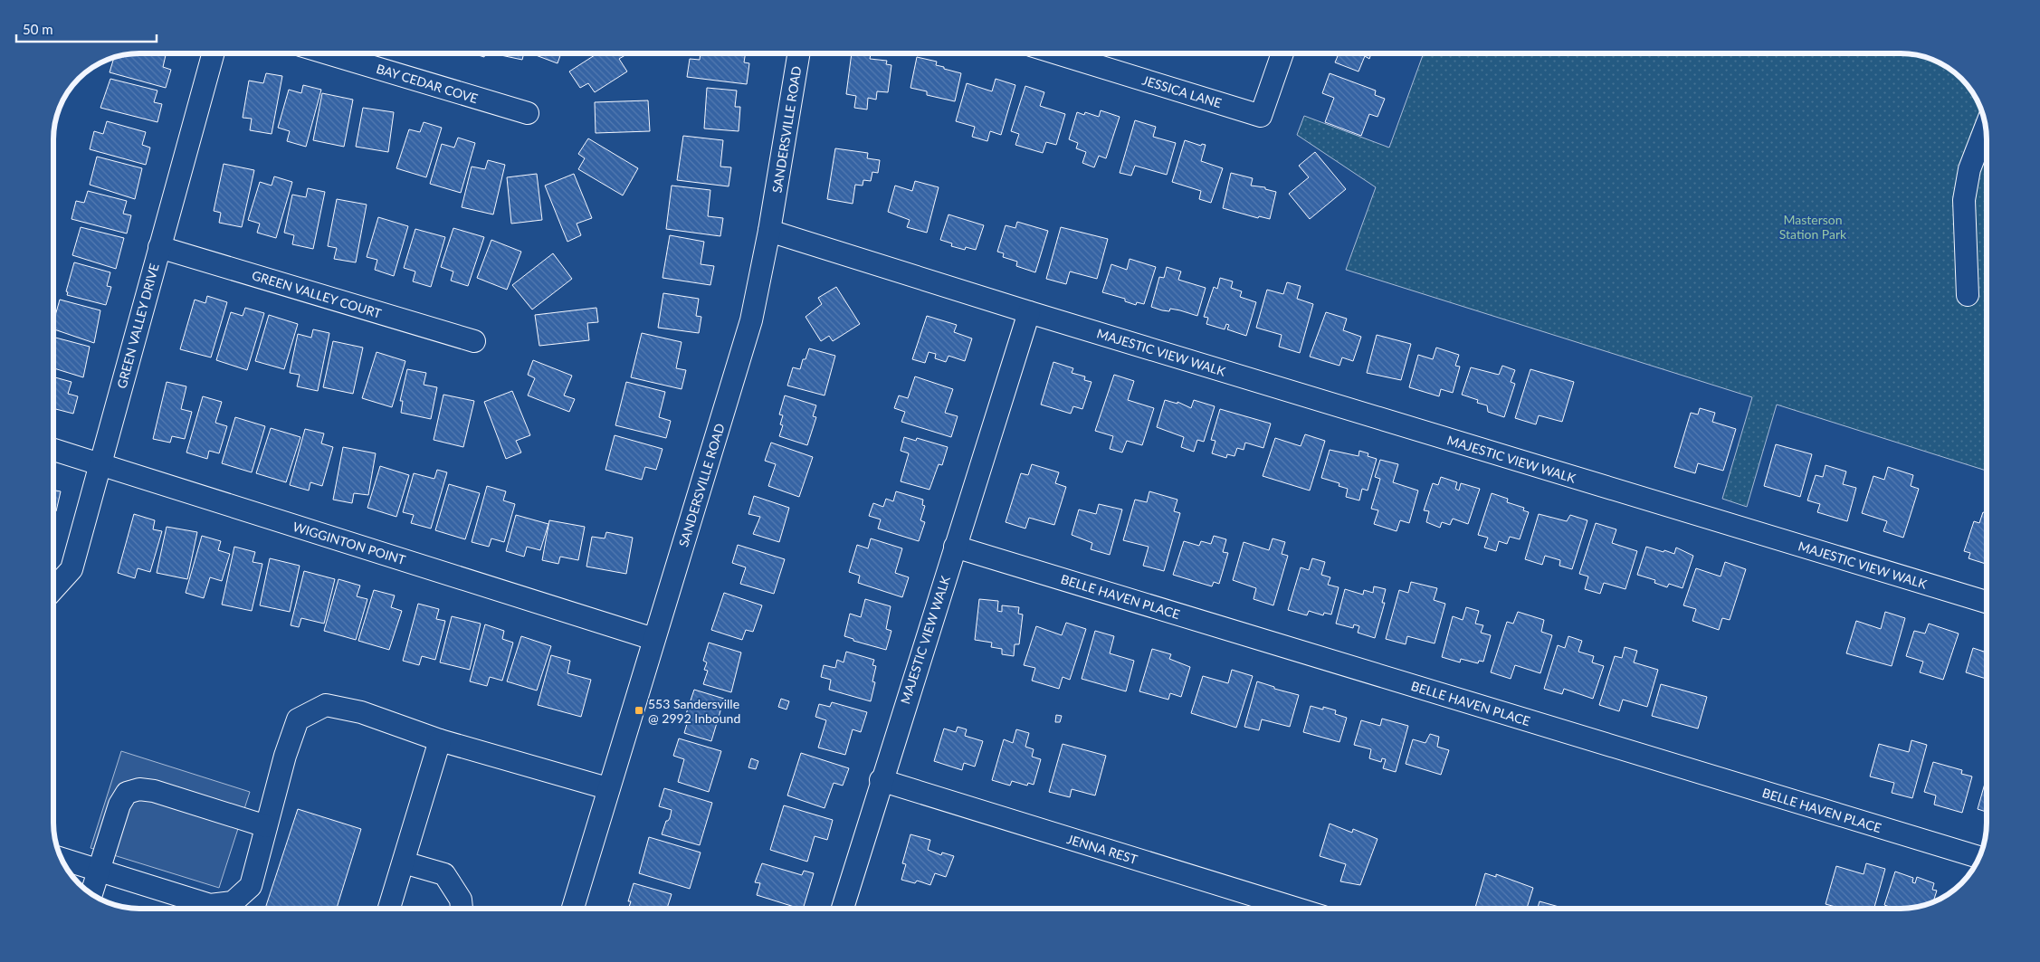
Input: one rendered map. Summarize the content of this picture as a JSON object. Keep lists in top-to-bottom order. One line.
{"streets":{"street":["BAY CEDAR COVE","JESSICA LANE","SANDERSVILLE ROAD","GREEN VALLEY COURT","GREEN VALLEY DRIVE","MAJESTIC VIEW WALK","WIGGINTON POINT","BELLE HAVEN PLACE","JENNA REST"]},"crossings":[["SANDERSVILLE ROAD","MAJESTIC VIEW WALK"],["SANDERSVILLE ROAD","WIGGINTON POINT"],["GREEN VALLEY COURT","GREEN VALLEY DRIVE"],["GREEN VALLEY DRIVE","WIGGINTON POINT"],["MAJESTIC VIEW WALK","BELLE HAVEN PLACE"],["MAJESTIC VIEW WALK","JENNA REST"]],"parks":["Masterson Station Park"],"places":{"transit":["553 Sandersville @ 2992 Inbound"]},"scale_bar":"50 m"}
